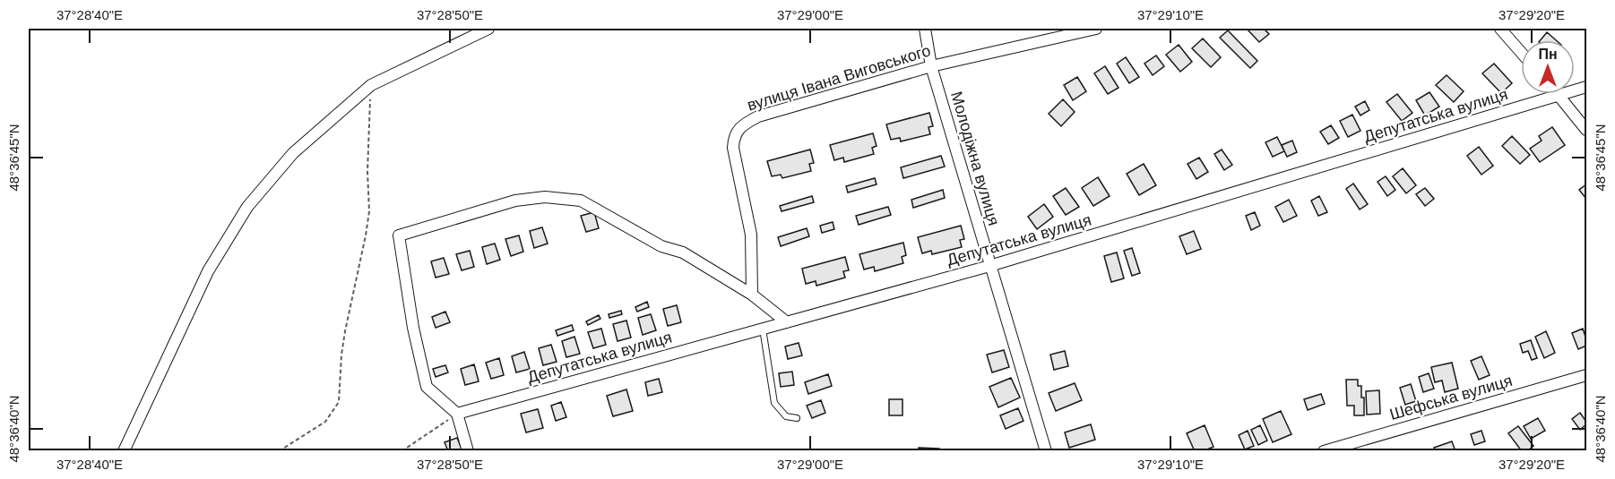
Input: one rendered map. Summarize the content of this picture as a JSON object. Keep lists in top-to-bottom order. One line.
{"streets":{"street":["вулиця Івана Виговського","Депутатська вулиця","Молодіжна вулиця","Шефська вулиця"]},"crossings":[["вулиця Івана Виговського","Молодіжна вулиця"],["Депутатська вулиця","Молодіжна вулиця"]],"north":"top","coordinates":["37°28'40\"E","37°28'50\"E","37°29'00\"E","37°29'10\"E","37°29'20\"E","48°36'45\"N","48°36'40\"N"]}
